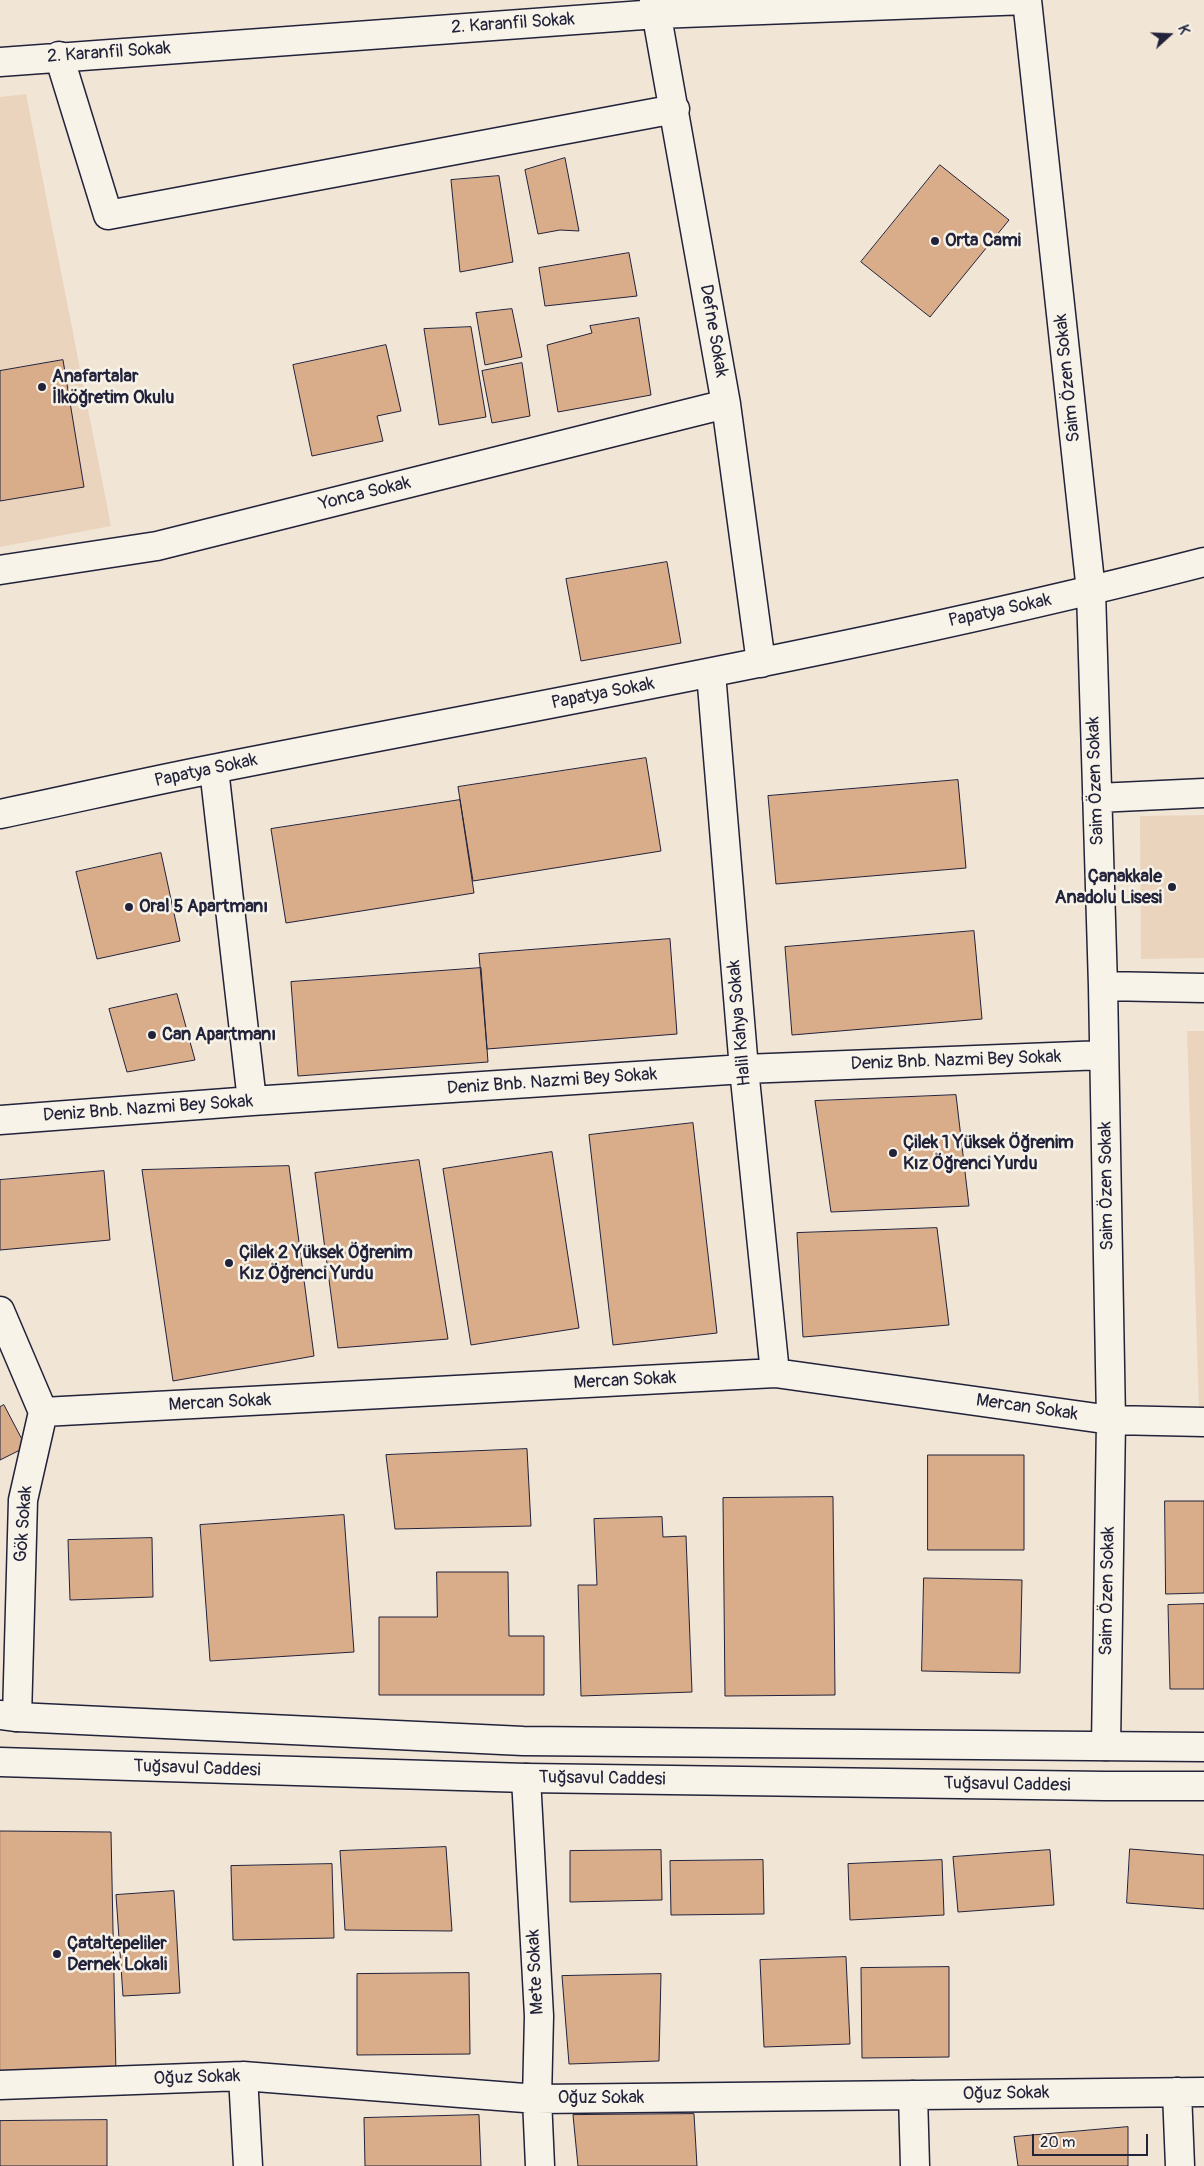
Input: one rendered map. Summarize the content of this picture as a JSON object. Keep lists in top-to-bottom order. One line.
{"streets":{"street":["2. Karanfil Sokak","Defne Sokak","Saim Özen Sokak","Yonca Sokak","Papatya Sokak","Halil Kahya Sokak","Deniz Bnb. Nazmi Bey Sokak","Mercan Sokak","Gök Sokak","Tuğsavul Caddesi","Mete Sokak","Oğuz Sokak"]},"crossings":[["2. Karanfil Sokak","Defne Sokak"],["2. Karanfil Sokak","Saim Özen Sokak"],["Defne Sokak","Yonca Sokak"],["Defne Sokak","Papatya Sokak"],["Saim Özen Sokak","Papatya Sokak"],["Saim Özen Sokak","Deniz Bnb. Nazmi Bey Sokak"],["Saim Özen Sokak","Mercan Sokak"],["Papatya Sokak","Halil Kahya Sokak"],["Halil Kahya Sokak","Deniz Bnb. Nazmi Bey Sokak"],["Halil Kahya Sokak","Mercan Sokak"],["Mercan Sokak","Gök Sokak"],["Tuğsavul Caddesi","Mete Sokak"],["Mete Sokak","Oğuz Sokak"]],"places":["Orta Cami","Anafartalar İlköğretim Okulu","Çanakkale Anadolu Lisesi","Oral 5 Apartmanı","Can Apartmanı","Çilek 1 Yüksek Öğrenim Kız Öğrenci Yurdu","Çilek 2 Yüksek Öğrenim Kız Öğrenci Yurdu","Çataltepeliler Dernek Lokali"],"scale_bar":"20 m","north":"right"}
